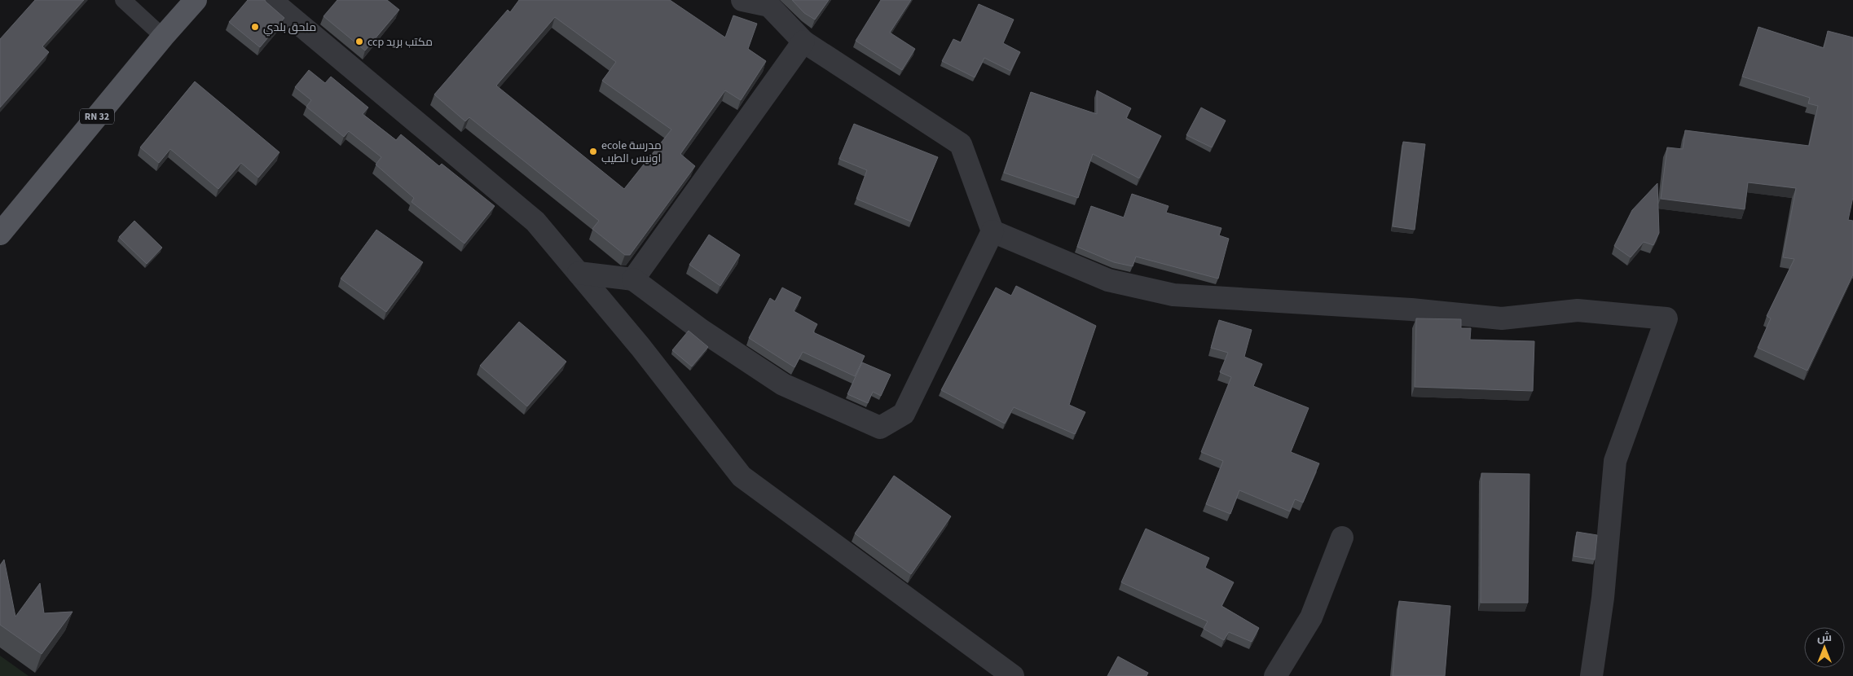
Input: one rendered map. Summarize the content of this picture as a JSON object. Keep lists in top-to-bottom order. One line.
{"streets":{"main road":["RN 32"]},"places":["ملحق بلدي","ccp مكتب بريد","ecole مدرسة اونيس الطيب"],"north":"top"}
